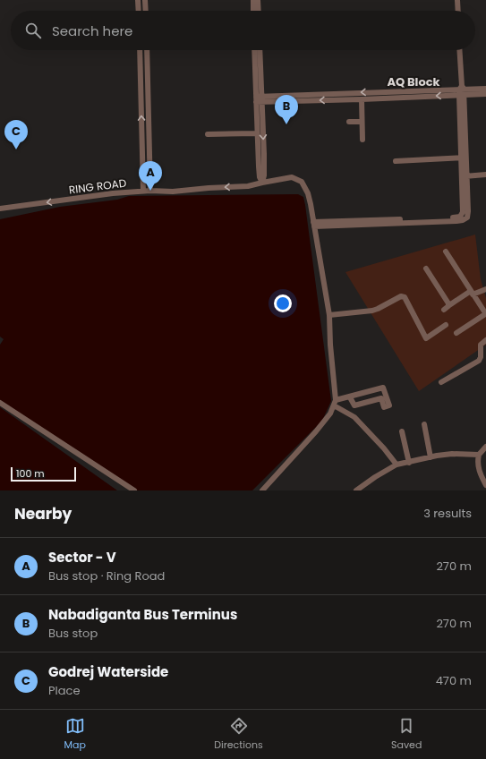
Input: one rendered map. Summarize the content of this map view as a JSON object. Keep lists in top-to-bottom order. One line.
{"streets":{"street":["RING ROAD"]},"one_way":["RING ROAD"],"districts":["AQ Block"],"scale_bar":"100 m","page":{"search":"Search here","pins":["B","C","A"],"scale":"100 m","heading":["Nearby","3 results"],"list":[{"mark":"A","name":"Sector - V","note":"Bus stop · Ring Road","value":"270 m"},{"mark":"B","name":"Nabadiganta Bus Terminus","note":"Bus stop","value":"270 m"},{"mark":"C","name":"Godrej Waterside","note":"Place","value":"470 m"}],"nav":["Map","Directions","Saved"]}}
